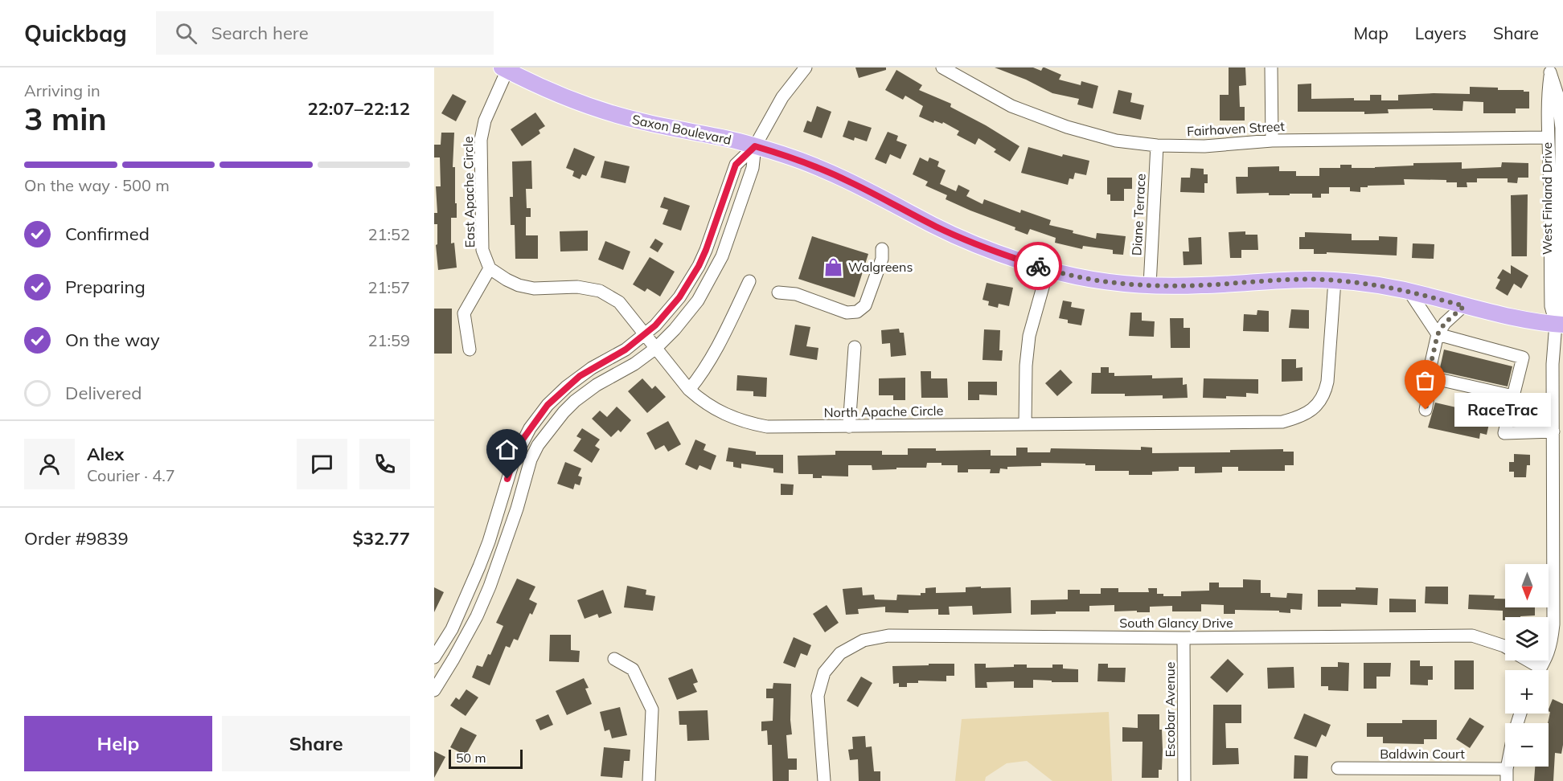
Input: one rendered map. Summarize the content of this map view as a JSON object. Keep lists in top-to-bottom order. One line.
{"streets":{"main road":["Saxon Boulevard"],"street":["Fairhaven Street","East Apache Circle","West Finland Drive","Diane Terrace","North Apache Circle","South Glancy Drive","Escobar Avenue","Baldwin Court"]},"crossings":[["Fairhaven Street","West Finland Drive"],["Fairhaven Street","Diane Terrace"],["Saxon Boulevard","East Apache Circle"],["Saxon Boulevard","West Finland Drive"],["Saxon Boulevard","Diane Terrace"],["Saxon Boulevard","North Apache Circle"],["East Apache Circle","North Apache Circle"],["South Glancy Drive","Escobar Avenue"]],"places":{"shop":["Walgreens"],"other":["RaceTrac"]},"scale_bar":"50 m","north":"bottom","page":{"header":"Quickbag","search":"Search here","nav":["Map","Layers","Share"],"heading":["3 min","Arriving in","22:07–22:12"],"panel":["Alex","Courier · 4.7","Order #9839","$32.77"],"bar":"On the way · 500 m","list":[["Confirmed","21:52"],["Preparing","21:57"],["On the way","21:59"],"Delivered"],"bubble":"RaceTrac","map_buttons":["+","−"],"buttons":["Help","Share"],"scale":"50 m"}}
